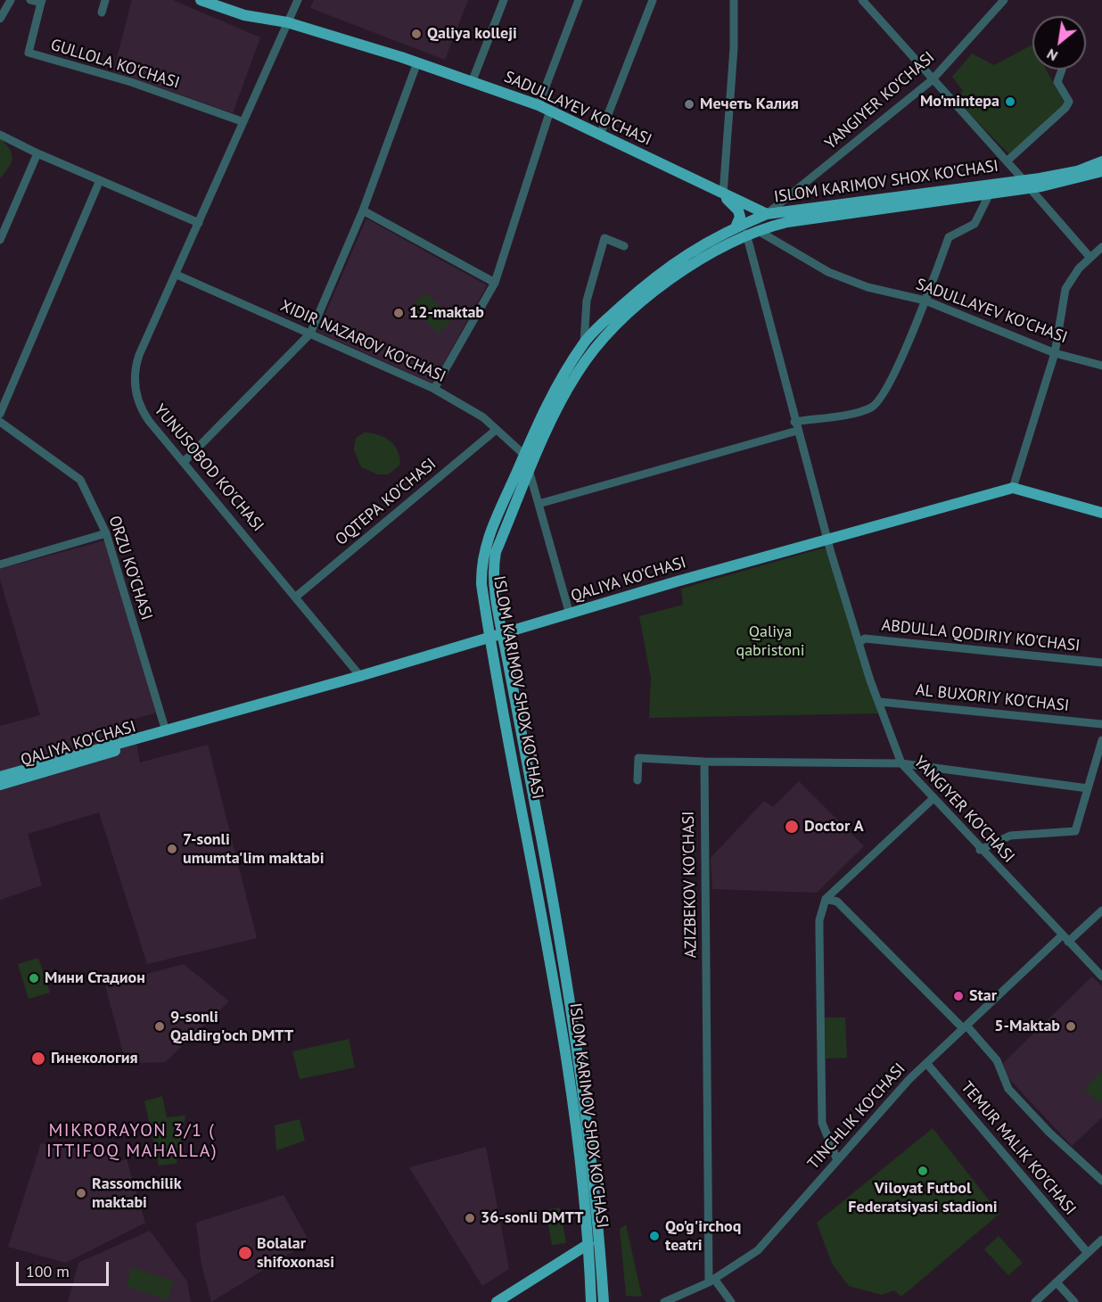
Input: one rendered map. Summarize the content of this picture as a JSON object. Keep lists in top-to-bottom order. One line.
{"streets":{"main road":["SADULLAYEV KO'CHASI","ISLOM KARIMOV SHOX KO'CHASI","QALIYA KO'CHASI"],"street":["GULLOLA KO'CHASI","YANGIYER KO'CHASI","XIDIR NAZAROV KO'CHASI","YUNUSOBOD KO'CHASI","OQTEPA KO'CHASI","ORZU KO'CHASI","ABDULLA QODIRIY KO'CHASI","AL BUXORIY KO'CHASI","AZIZBEKOV KO'CHASI","TINCHLIK KO'CHASI","TEMUR MALIK KO'CHASI"]},"crossings":[["GULLOLA KO'CHASI","YUNUSOBOD KO'CHASI"],["YANGIYER KO'CHASI","SADULLAYEV KO'CHASI"],["YANGIYER KO'CHASI","ISLOM KARIMOV SHOX KO'CHASI"],["YANGIYER KO'CHASI","QALIYA KO'CHASI"],["YANGIYER KO'CHASI","ABDULLA QODIRIY KO'CHASI"],["YANGIYER KO'CHASI","AL BUXORIY KO'CHASI"],["YANGIYER KO'CHASI","TINCHLIK KO'CHASI"],["SADULLAYEV KO'CHASI","ISLOM KARIMOV SHOX KO'CHASI"],["SADULLAYEV KO'CHASI","YUNUSOBOD KO'CHASI"],["ISLOM KARIMOV SHOX KO'CHASI","XIDIR NAZAROV KO'CHASI"],["ISLOM KARIMOV SHOX KO'CHASI","QALIYA KO'CHASI"],["XIDIR NAZAROV KO'CHASI","YUNUSOBOD KO'CHASI"],["XIDIR NAZAROV KO'CHASI","OQTEPA KO'CHASI"],["YUNUSOBOD KO'CHASI","OQTEPA KO'CHASI"],["YUNUSOBOD KO'CHASI","QALIYA KO'CHASI"],["ORZU KO'CHASI","QALIYA KO'CHASI"],["AZIZBEKOV KO'CHASI","TINCHLIK KO'CHASI"],["TINCHLIK KO'CHASI","TEMUR MALIK KO'CHASI"]],"districts":["MIKRORAYON 3/1 ( ITTIFOQ MAHALLA)"],"parks":["Qaliya qabristoni"],"places":["Qaliya kolleji","Mo'mintepa","Мечеть Калия","12-maktab","Doctor A","7-sonli umumta'lim maktabi","Мини Стадион","Star","9-sonli Qaldirg'och DMTT","5-Maktab","Гинекология","Viloyat Futbol Federatsiyasi stadioni","Rassomchilik maktabi","36-sonli DMTT","Qo'g'irchoq teatri","Bolalar shifoxonasi"],"scale_bar":"100 m","north":"bottom left"}
